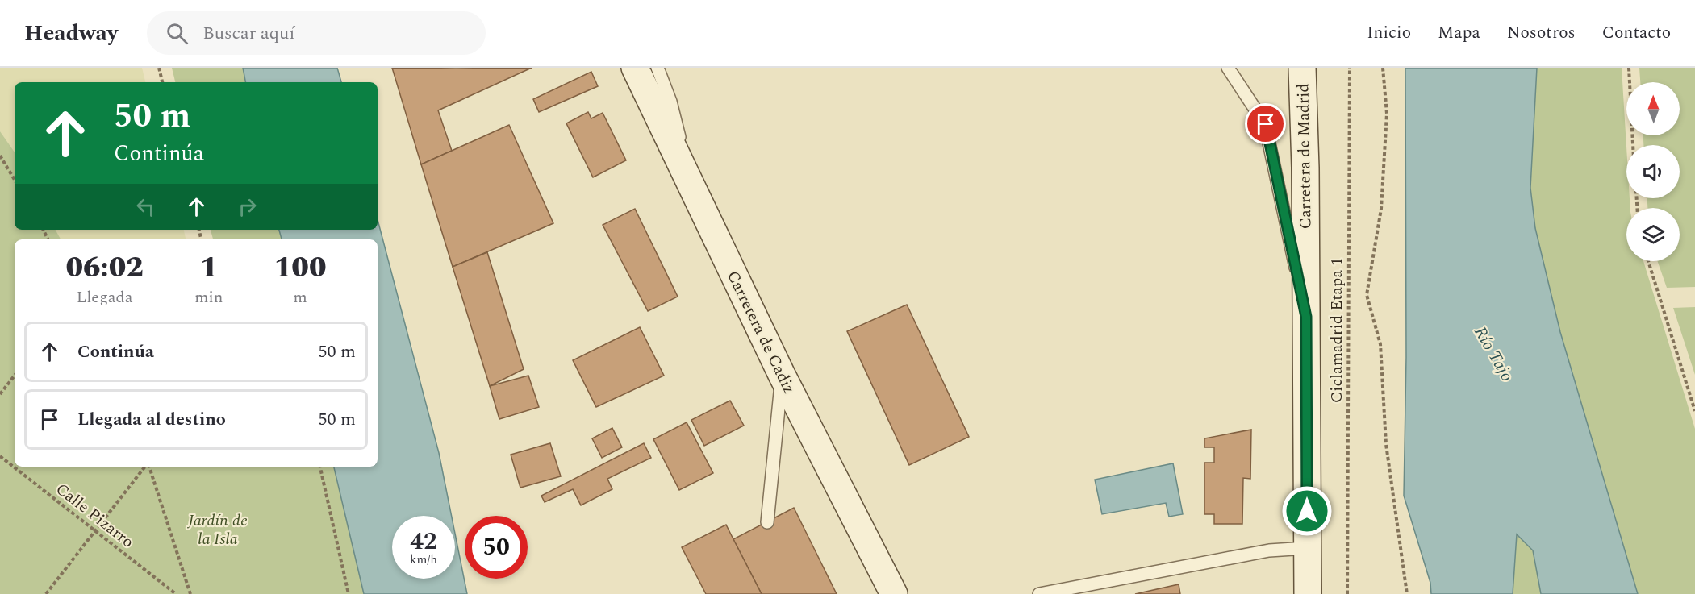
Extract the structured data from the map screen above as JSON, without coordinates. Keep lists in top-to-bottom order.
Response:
{
  "streets": {
    "main road": ["Carretera de Madrid", "Carretera de Cadiz"],
    "path": ["Ciclamadrid Etapa 1", "Calle Pizarro"]
  },
  "water": ["Río Tajo"],
  "parks": ["Jardín de la Isla"],
  "north": "top",
  "page": {
    "header": "Headway",
    "search": "Buscar aquí",
    "nav": [
      "Inicio",
      "Mapa",
      "Nosotros",
      "Contacto"
    ],
    "turn": ["50 m", "Continúa"],
    "eta": [
      "06:02",
      "Llegada",
      "1",
      "min",
      "100",
      "m"
    ],
    "list": [
      {
        "name": "Continúa",
        "value": "50 m"
      },
      {
        "name": "Llegada al destino",
        "value": "50 m"
      }
    ],
    "speed": "42 km/h",
    "limit": "50"
  }
}
